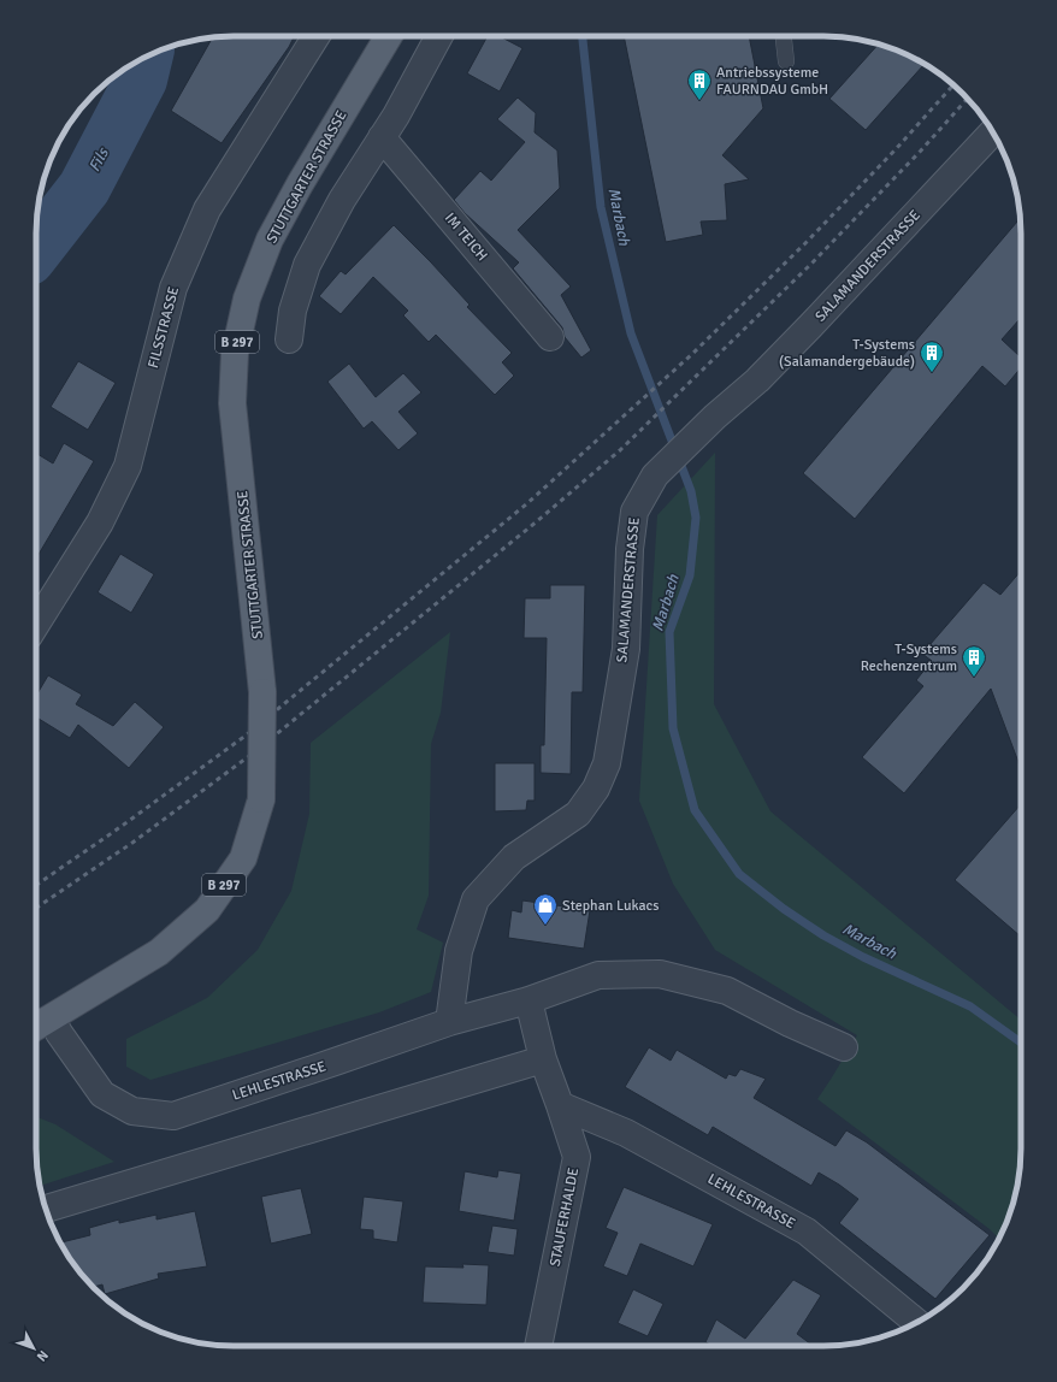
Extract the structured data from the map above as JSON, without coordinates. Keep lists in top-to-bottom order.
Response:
{
  "streets": {
    "main road": ["STUTTGARTER STRASSE", "B 297"],
    "street": [
      "IM TEICH",
      "SALAMANDERSTRASSE",
      "FILSSTRASSE",
      "LEHLESTRASSE",
      "STAUFERHALDE"
    ]
  },
  "crossings": [
    ["STUTTGARTER STRASSE", "LEHLESTRASSE"],
    ["SALAMANDERSTRASSE", "LEHLESTRASSE"],
    ["LEHLESTRASSE", "STAUFERHALDE"]
  ],
  "water": ["Fils", "Marbach"],
  "places": {
    "building": ["Antriebssysteme FAURNDAU GmbH", "T-Systems (Salamandergebäude)", "T-Systems Rechenzentrum"],
    "shop": ["Stephan Lukacs"]
  },
  "north": "bottom right"
}
